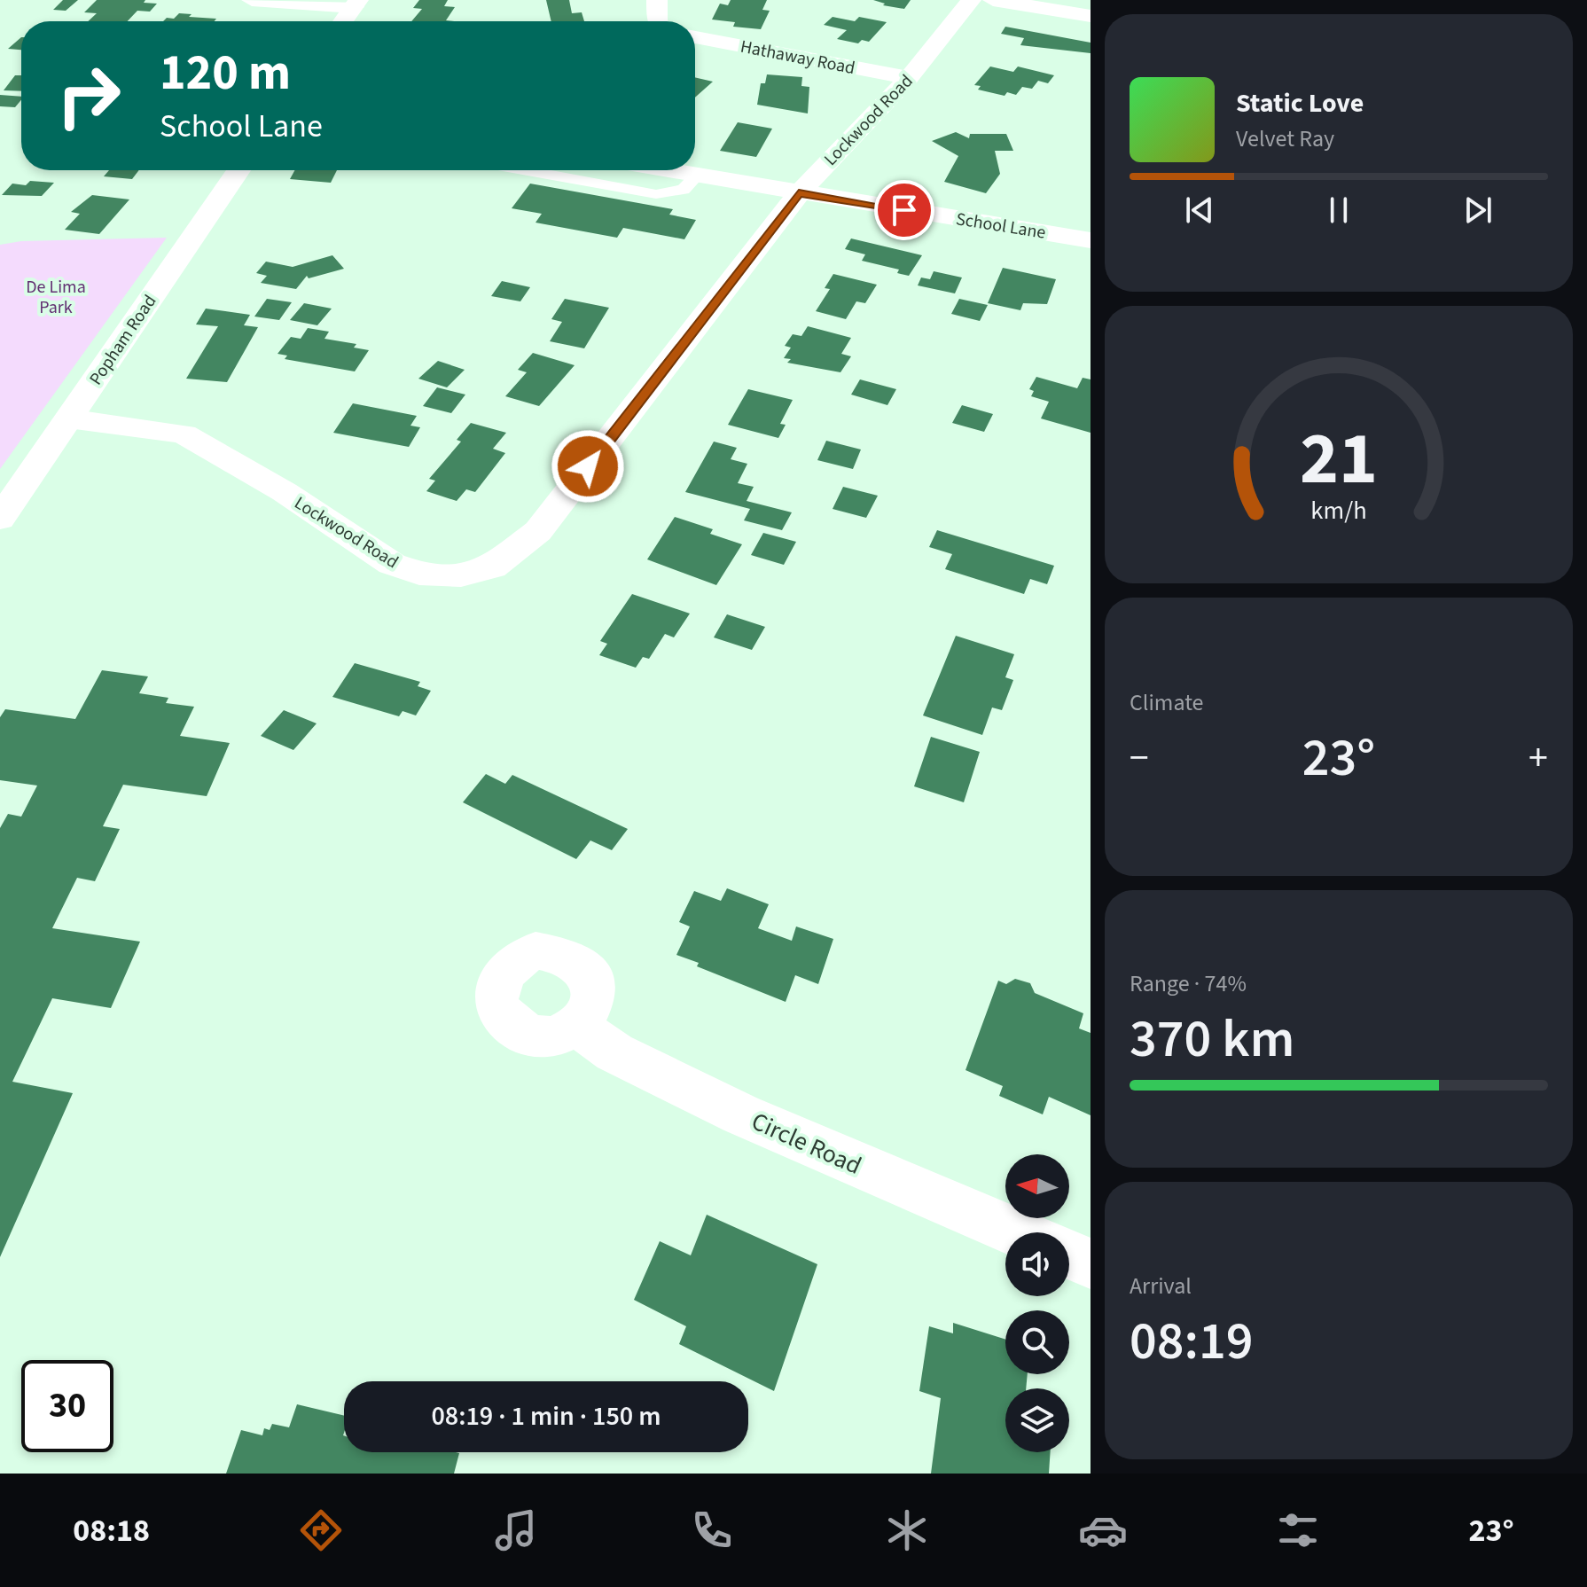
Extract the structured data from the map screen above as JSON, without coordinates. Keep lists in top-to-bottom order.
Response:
{
  "streets": {
    "street": [
      "Hathaway Road",
      "Lockwood Road",
      "School Lane",
      "Popham Road",
      "Circle Road"
    ]
  },
  "crossings": [
    ["Hathaway Road", "Lockwood Road"],
    ["Lockwood Road", "School Lane"],
    ["Lockwood Road", "Popham Road"]
  ],
  "parks": ["De Lima Park"],
  "north": "left",
  "page": {
    "turn": ["120 m", "School Lane"],
    "song": ["Static Love", "Velvet Ray"],
    "tile": [
      "Climate",
      ["Range · 74%", "370 km"],
      ["Arrival", "08:19"]
    ],
    "heat": ["−", "23°", "+"],
    "limit": "30",
    "trip": "08:19 · 1 min · 150 m",
    "tabs": ["08:18", "23°"],
    "gauge": ["21", "km/h"]
  }
}
